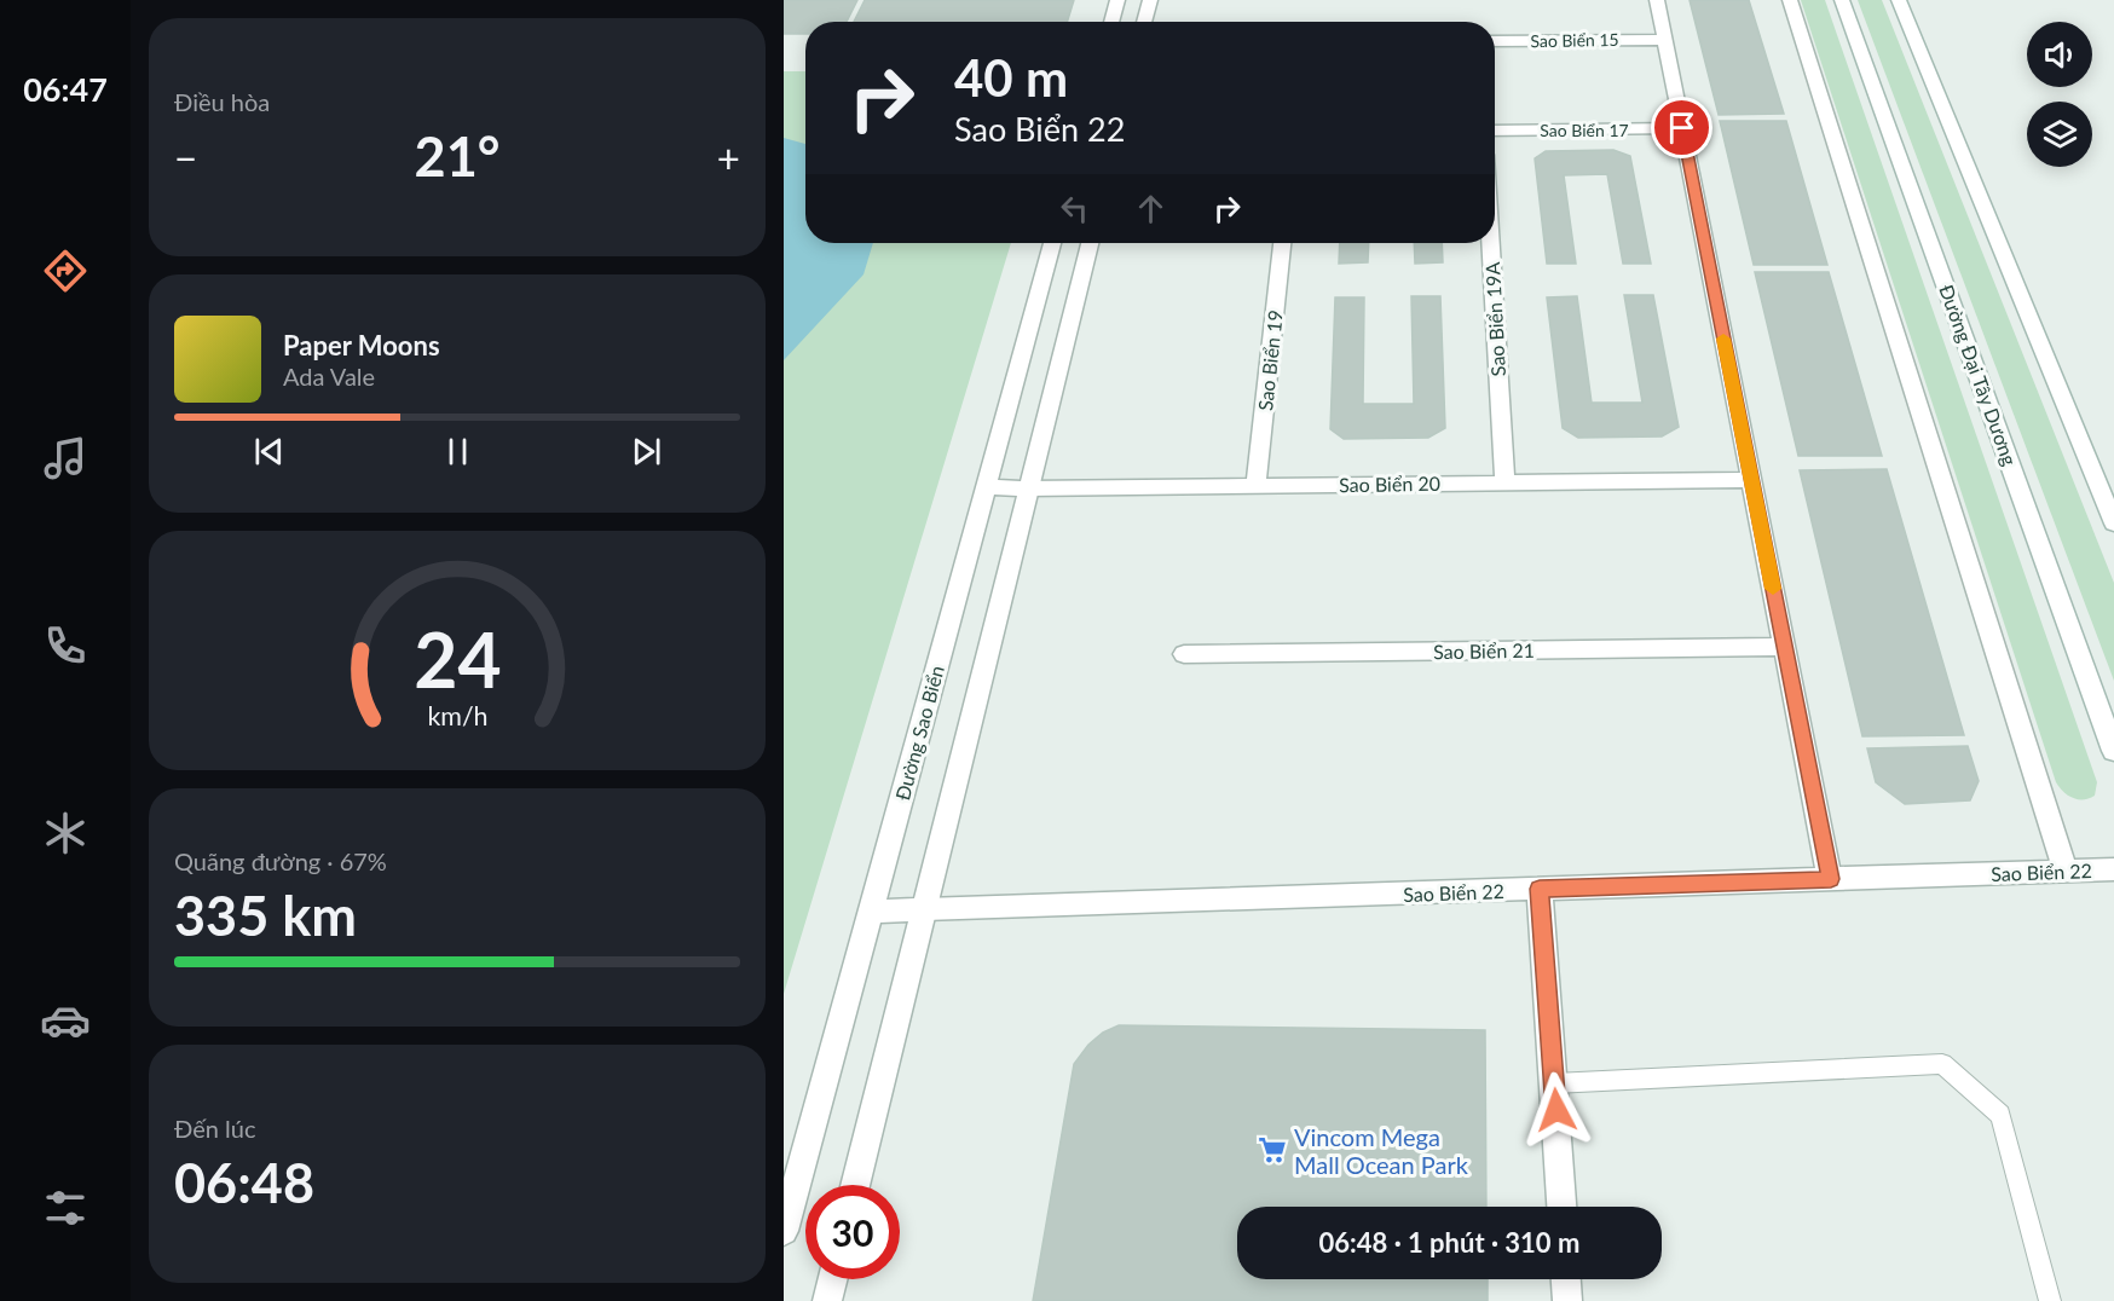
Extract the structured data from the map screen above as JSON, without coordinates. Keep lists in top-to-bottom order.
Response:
{
  "streets": {
    "street": [
      "Sao Biển 15",
      "Sao Biển 17",
      "Sao Biển 19A",
      "Sao Biển 19",
      "Đường Đại Tây Dương",
      "Sao Biển 20",
      "Sao Biển 21",
      "Đường Sao Biển",
      "Sao Biển 22"
    ]
  },
  "crossings": [
    ["Sao Biển 19A", "Sao Biển 20"],
    ["Sao Biển 19", "Sao Biển 20"],
    ["Sao Biển 20", "Đường Sao Biển"],
    ["Đường Sao Biển", "Sao Biển 22"]
  ],
  "places": {
    "supermarket": ["Vincom Mega Mall Ocean Park"]
  },
  "page": {
    "tabs": "06:47",
    "tile": [
      "Điều hòa",
      ["Quãng đường · 67%", "335 km"],
      ["Đến lúc", "06:48"]
    ],
    "turn": ["40 m", "Sao Biển 22"],
    "heat": ["−", "21°", "+"],
    "song": ["Paper Moons", "Ada Vale"],
    "limit": "30",
    "trip": "06:48 · 1 phút · 310 m",
    "gauge": ["24", "km/h"]
  }
}
